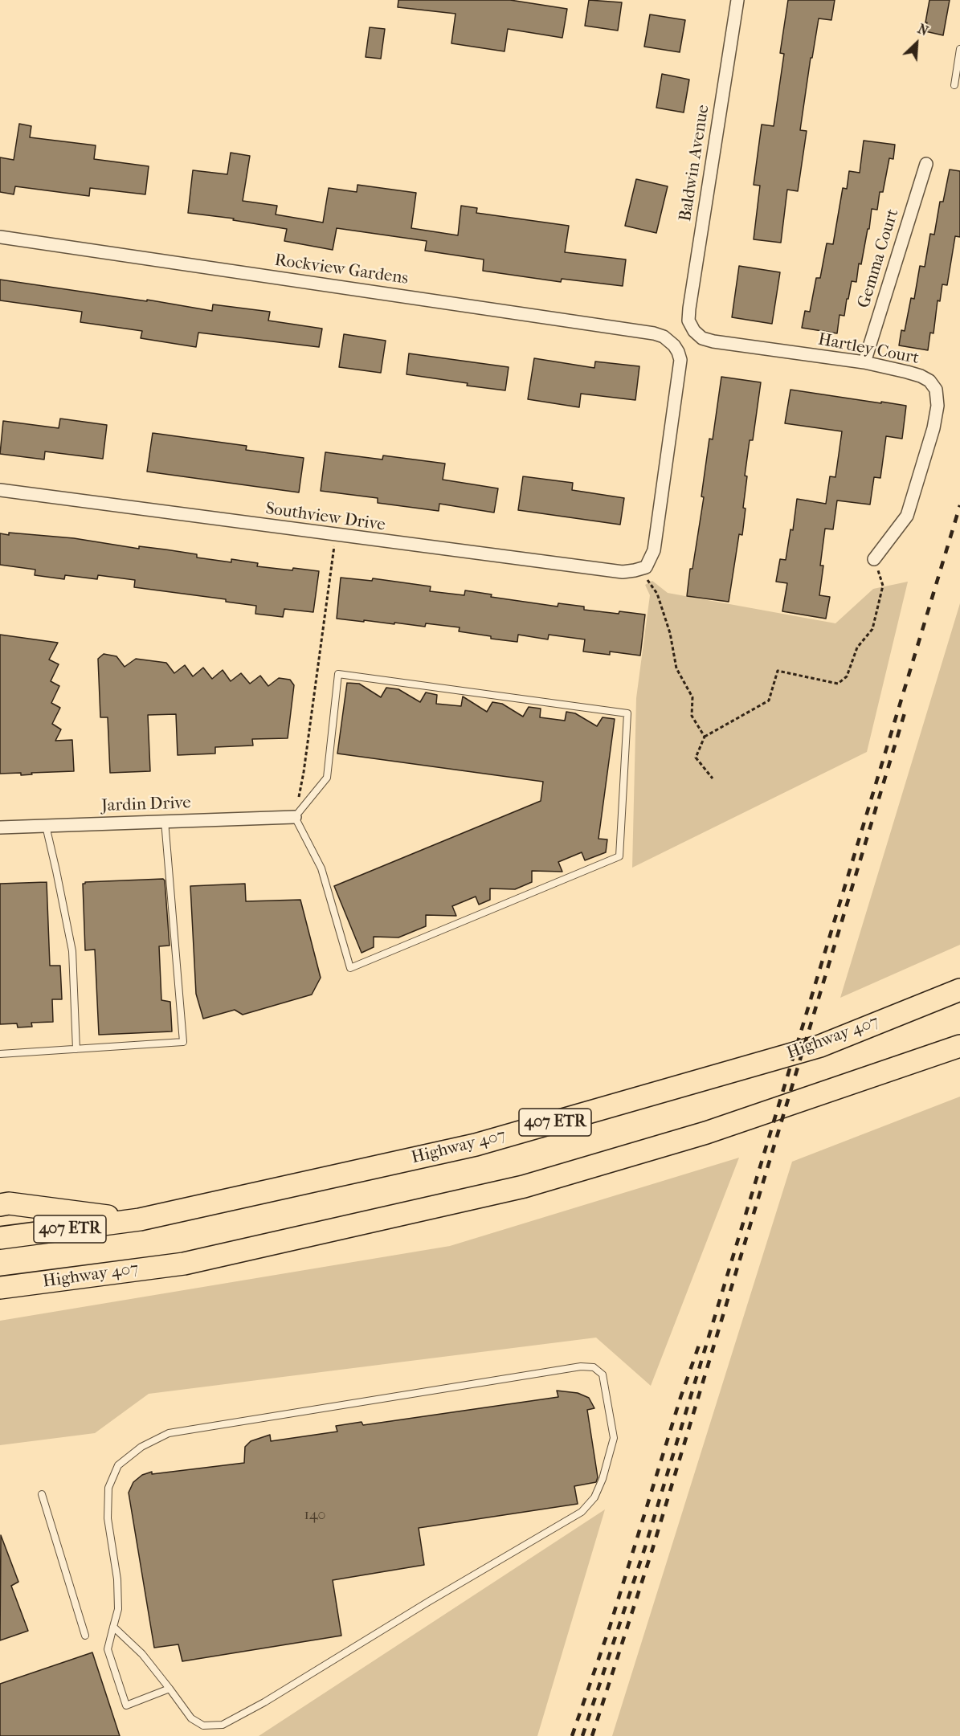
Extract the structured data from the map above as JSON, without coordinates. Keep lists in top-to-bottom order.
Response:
{
  "streets": {
    "highway": ["Highway 407", "407 ETR"],
    "street": [
      "Baldwin Avenue",
      "Gemma Court",
      "Rockview Gardens",
      "Hartley Court",
      "Southview Drive",
      "Jardin Drive"
    ]
  },
  "crossings": [
    ["Baldwin Avenue", "Hartley Court"],
    ["Gemma Court", "Hartley Court"],
    ["Rockview Gardens", "Southview Drive"]
  ],
  "house_numbers": ["140"],
  "north": "top right"
}
